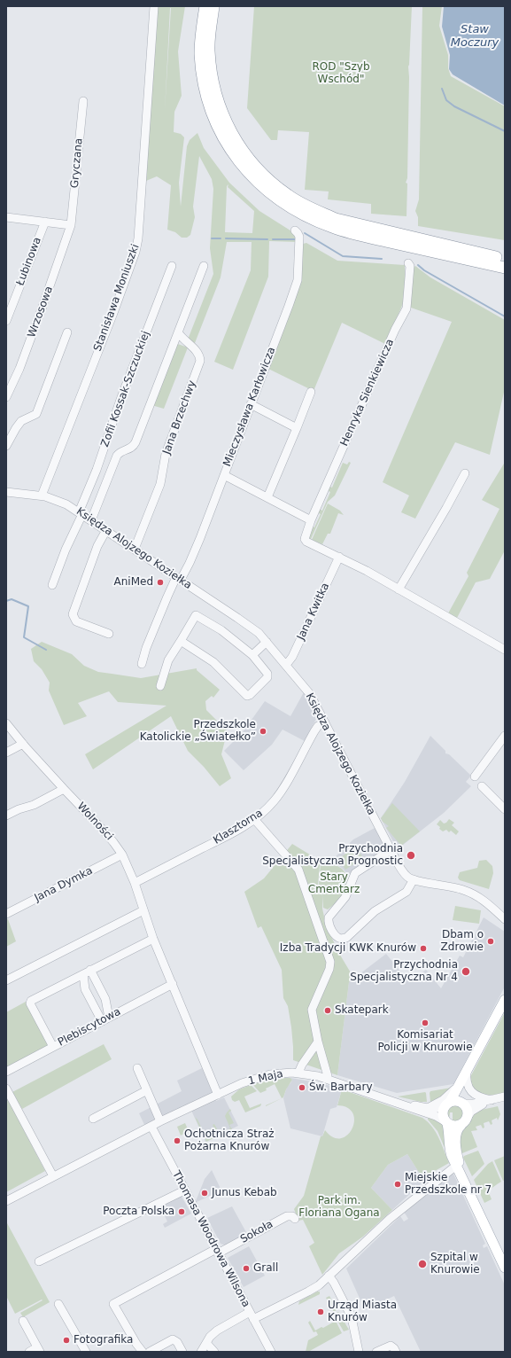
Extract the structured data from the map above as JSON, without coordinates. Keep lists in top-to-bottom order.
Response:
{
  "streets": {
    "street": [
      "Gryczana",
      "Łubinowa",
      "Stanisława Moniuszki",
      "Wrzosowa",
      "Zofii Kossak-Szczuckiej",
      "Henryka Sienkiewicza",
      "Mieczysława Karłowicza",
      "Jana Brzechwy",
      "Księdza Alojzego Koziełka",
      "Jana Kwitka",
      "Wolności",
      "Klasztorna",
      "Jana Dymka",
      "Plebiscytowa",
      "1 Maja",
      "Sokoła",
      "Thomasa Woodrowa Wilsona"
    ]
  },
  "crossings": [
    ["Gryczana", "Wrzosowa"],
    ["Stanisława Moniuszki", "Księdza Alojzego Koziełka"],
    ["Zofii Kossak-Szczuckiej", "Księdza Alojzego Koziełka"],
    ["Henryka Sienkiewicza", "Jana Kwitka"],
    ["Mieczysława Karłowicza", "Księdza Alojzego Koziełka"],
    ["Jana Brzechwy", "Księdza Alojzego Koziełka"],
    ["Księdza Alojzego Koziełka", "Jana Kwitka"],
    ["Księdza Alojzego Koziełka", "Klasztorna"],
    ["Wolności", "Klasztorna"],
    ["Wolności", "Jana Dymka"],
    ["Wolności", "Plebiscytowa"],
    ["Wolności", "1 Maja"],
    ["1 Maja", "Thomasa Woodrowa Wilsona"],
    ["Sokoła", "Thomasa Woodrowa Wilsona"]
  ],
  "water": ["Staw Moczury"],
  "parks": ["ROD \"Szyb Wschód\"", "Stary Cmentarz", "Park im. Floriana Ogana"],
  "places": [
    "AniMed",
    "Przedszkole Katolickie „Światełko”",
    "Przychodnia Specjalistyczna Prognostic",
    "Dbam o Zdrowie",
    "Izba Tradycji KWK Knurów",
    "Przychodnia Specjalistyczna Nr 4",
    "Skatepark",
    "Komisariat Policji w Knurowie",
    "Św. Barbary",
    "Ochotnicza Straż Pożarna Knurów",
    "Miejskie Przedszkole nr 7",
    "Junus Kebab",
    "Poczta Polska",
    "Szpital w Knurowie",
    "Grall",
    "Urząd Miasta Knurów",
    "Fotografika"
  ]
}
